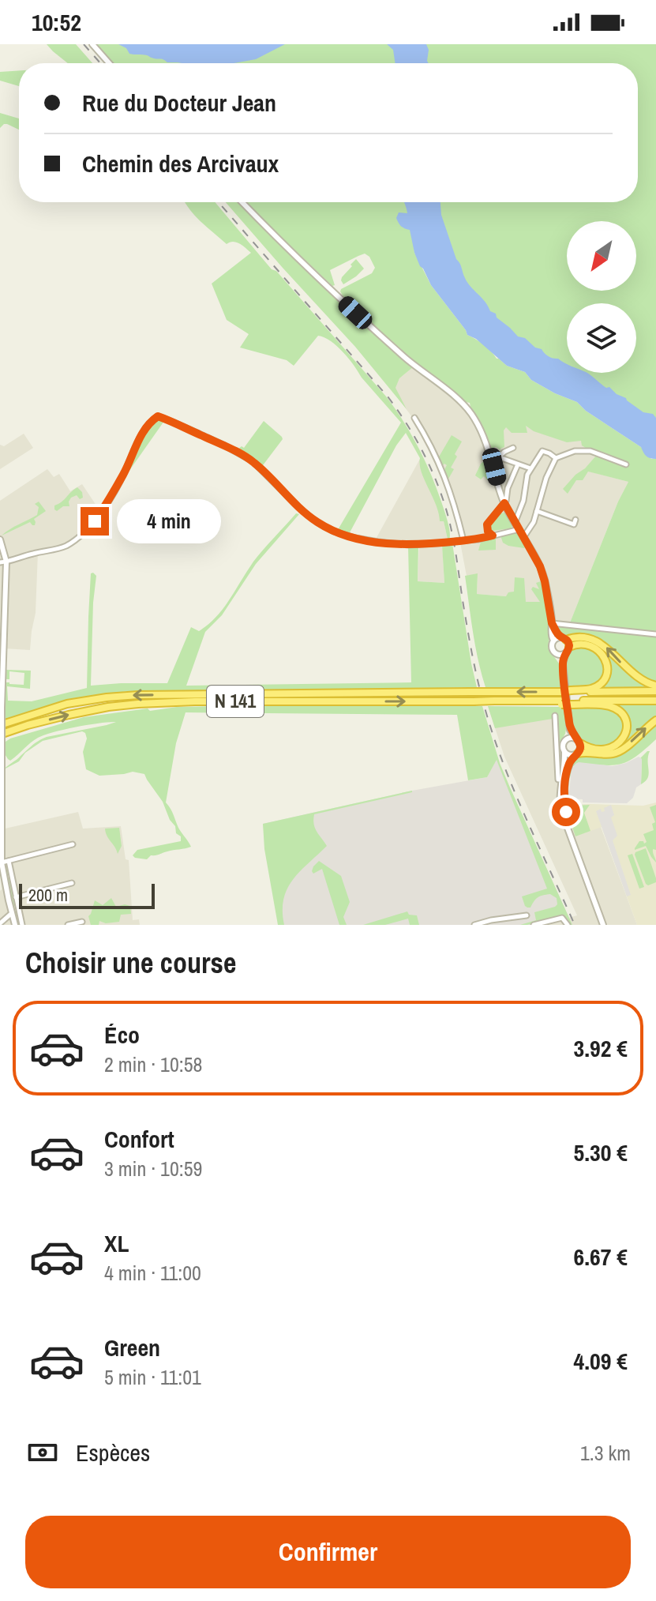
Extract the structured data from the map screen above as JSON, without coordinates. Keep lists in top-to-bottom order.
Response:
{
  "streets": {
    "highway": ["N 141"]
  },
  "scale_bar": "200 m",
  "north": "bottom left",
  "page": {
    "status": "10:52",
    "banner": ["Rue du Docteur Jean", "Chemin des Arcivaux"],
    "bubble": "4 min",
    "scale": "200 m",
    "heading": "Choisir une course",
    "list": [
      {
        "name": "Éco",
        "note": "2 min · 10:58",
        "value": "3.92 €"
      },
      {
        "name": "Confort",
        "note": "3 min · 10:59",
        "value": "5.30 €"
      },
      {
        "name": "XL",
        "note": "4 min · 11:00",
        "value": "6.67 €"
      },
      {
        "name": "Green",
        "note": "5 min · 11:01",
        "value": "4.09 €"
      }
    ],
    "pay": ["Espèces", "1.3 km"],
    "buttons": "Confirmer"
  }
}
